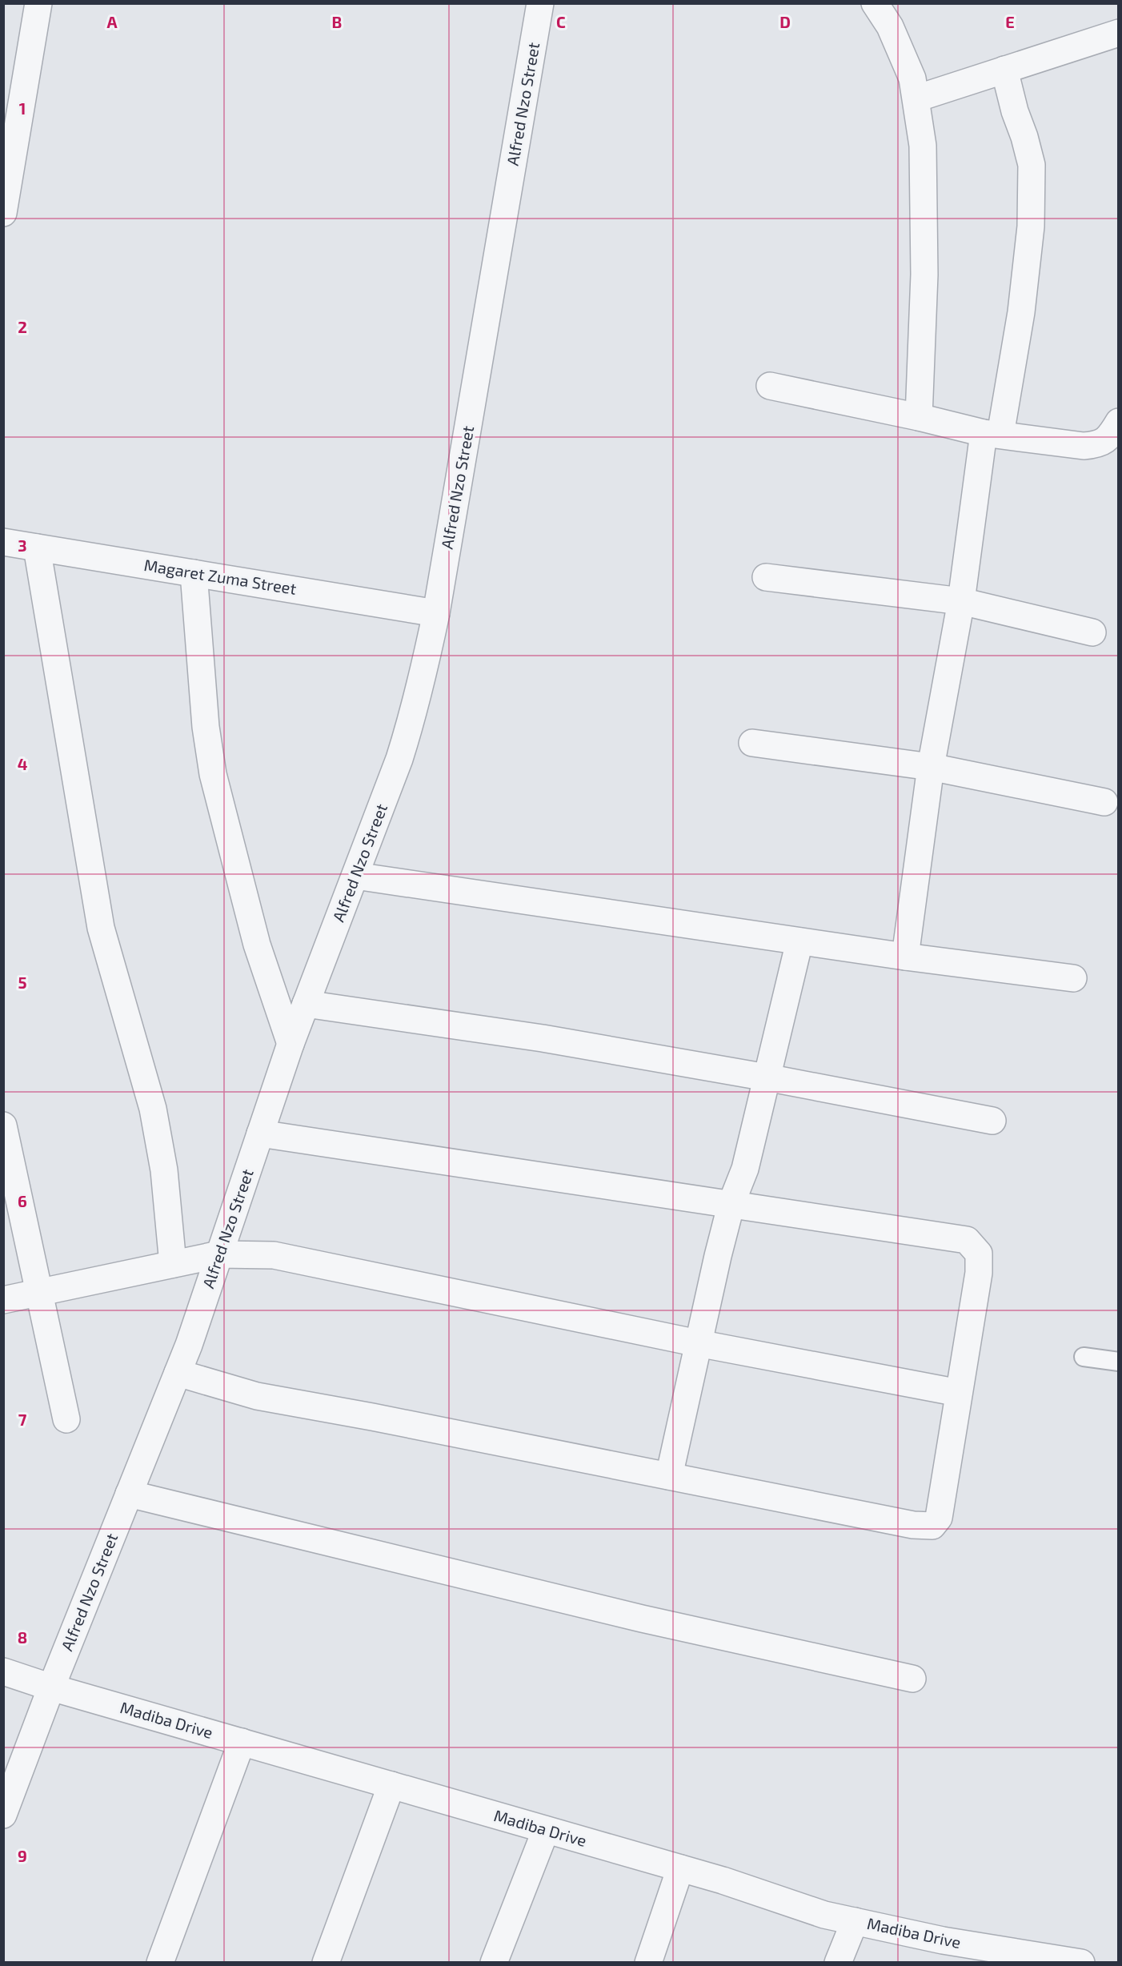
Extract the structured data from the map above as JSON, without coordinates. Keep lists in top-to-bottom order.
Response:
{
  "streets": {
    "street": ["Alfred Nzo Street", "Magaret Zuma Street", "Madiba Drive"]
  },
  "crossings": [
    ["Alfred Nzo Street", "Magaret Zuma Street"],
    ["Alfred Nzo Street", "Madiba Drive"]
  ],
  "grid": {
    "columns": [
      "A",
      "B",
      "C",
      "D",
      "E"
    ],
    "rows": [
      "1",
      "2",
      "3",
      "4",
      "5",
      "6",
      "7",
      "8",
      "9"
    ]
  }
}
